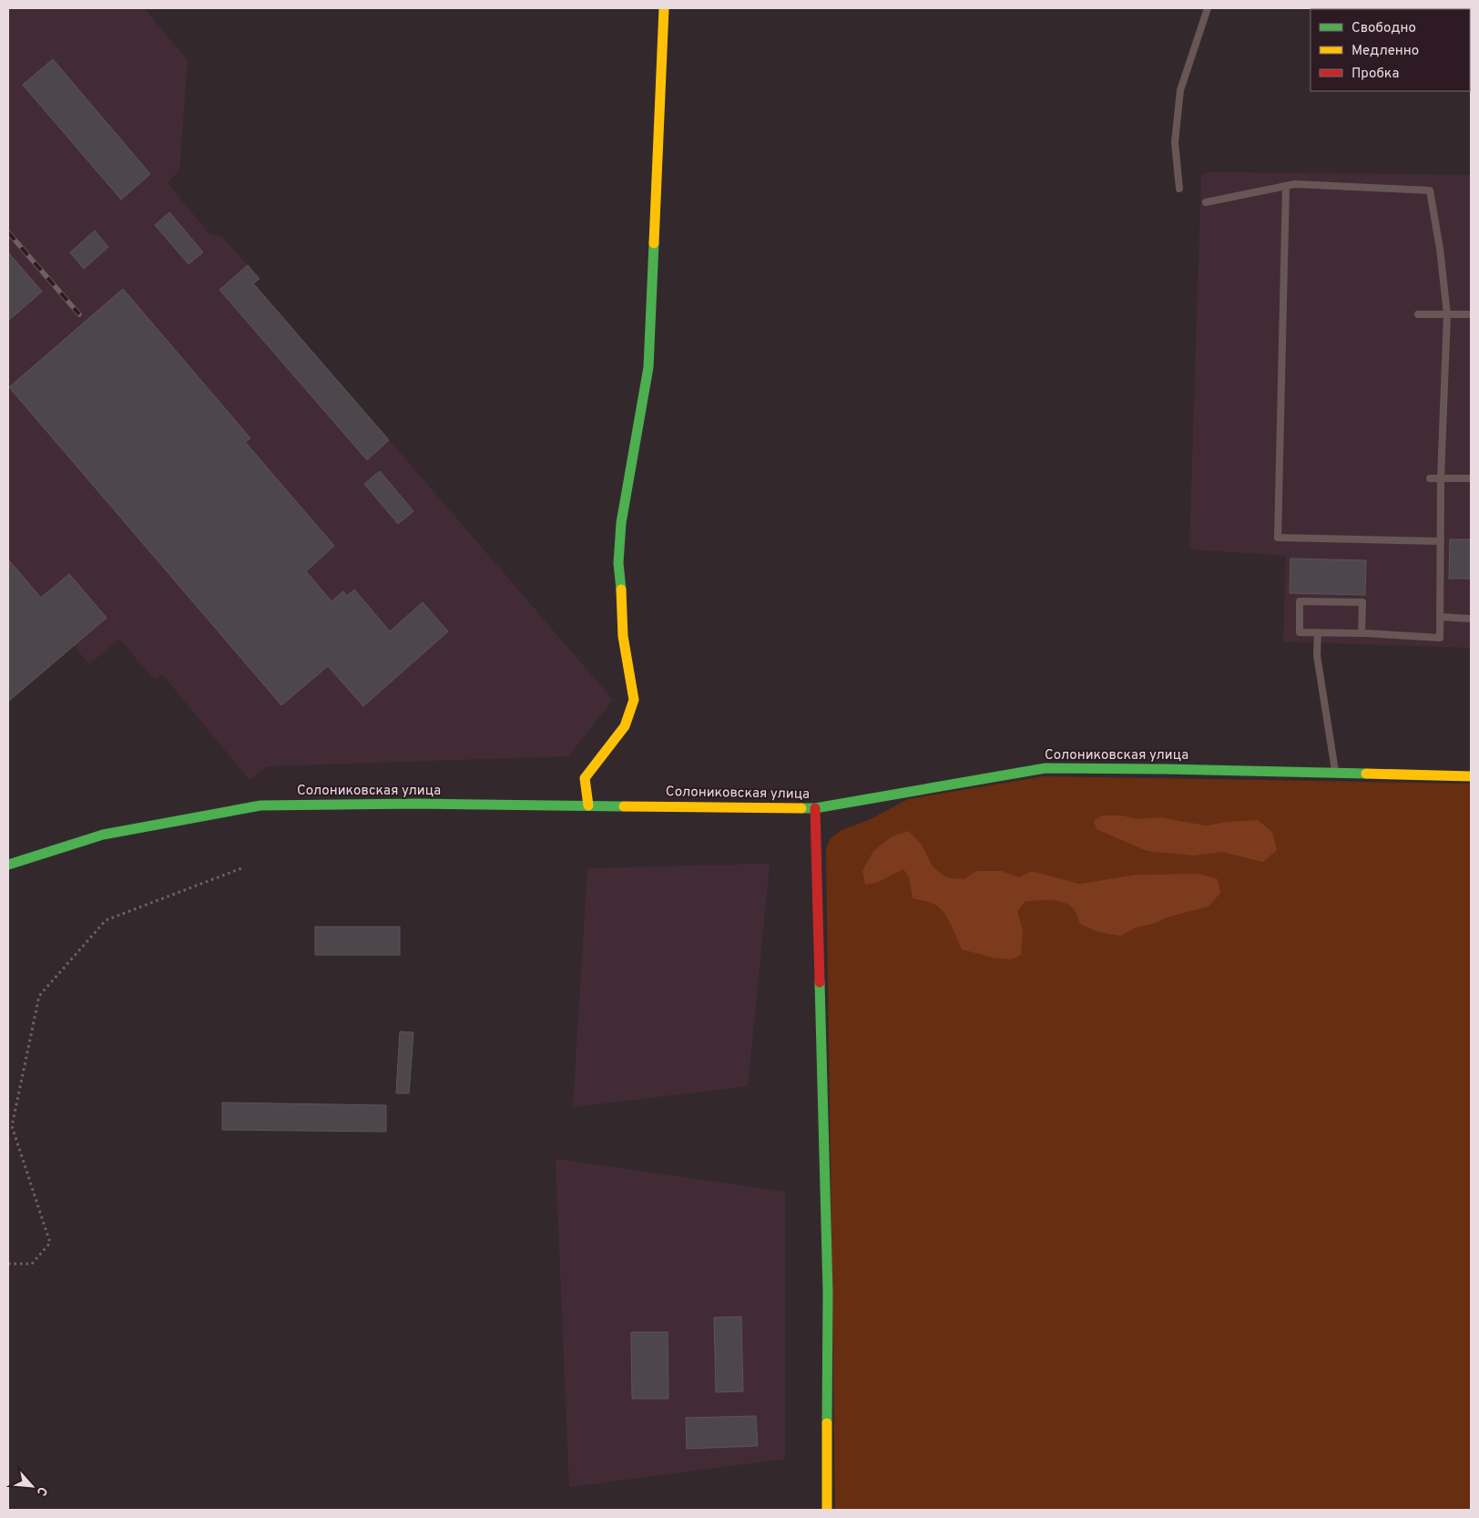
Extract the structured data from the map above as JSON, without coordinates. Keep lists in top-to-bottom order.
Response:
{
  "streets": {
    "street": ["Солониковская улица"]
  },
  "legend": ["Свободно", "Медленно", "Пробка"],
  "north": "bottom right"
}
